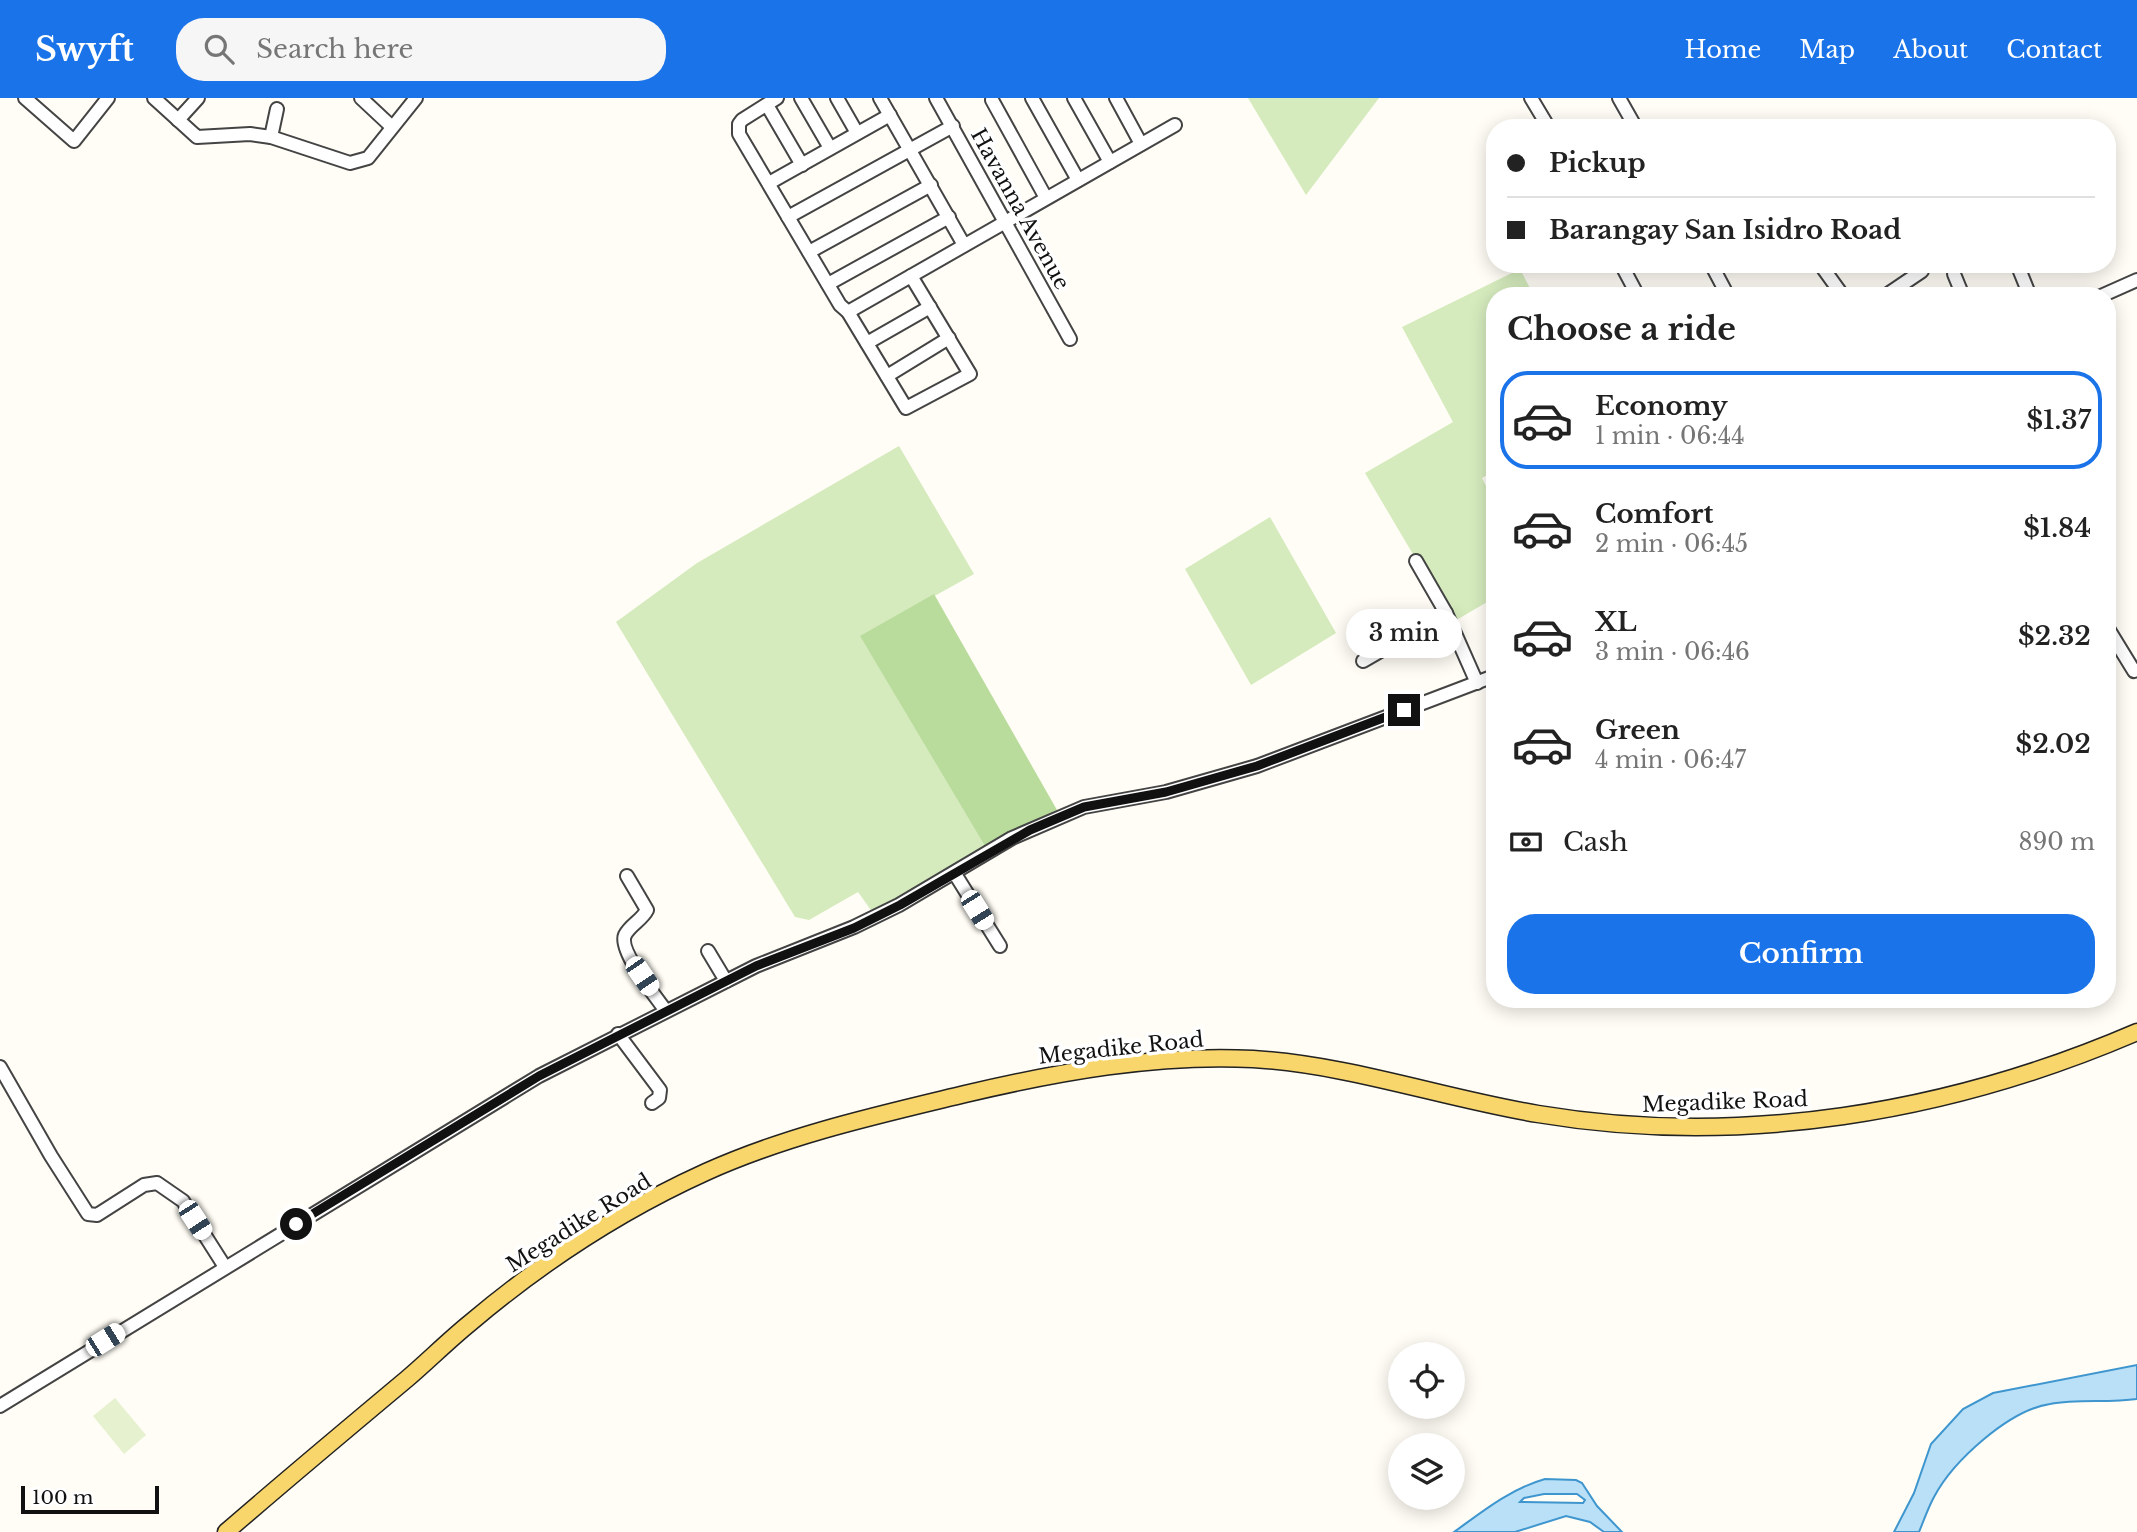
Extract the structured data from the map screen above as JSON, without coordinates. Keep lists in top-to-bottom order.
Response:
{
  "streets": {
    "main road": ["Megadike Road"],
    "street": ["Havanna Avenue"]
  },
  "scale_bar": "100 m",
  "page": {
    "header": "Swyft",
    "search": "Search here",
    "nav": [
      "Home",
      "Map",
      "About",
      "Contact"
    ],
    "banner": ["Pickup", "Barangay San Isidro Road"],
    "heading": "Choose a ride",
    "list": [
      {
        "name": "Economy",
        "note": "1 min · 06:44",
        "value": "$1.37"
      },
      {
        "name": "Comfort",
        "note": "2 min · 06:45",
        "value": "$1.84"
      },
      {
        "name": "XL",
        "note": "3 min · 06:46",
        "value": "$2.32"
      },
      {
        "name": "Green",
        "note": "4 min · 06:47",
        "value": "$2.02"
      }
    ],
    "bubble": "3 min",
    "pay": ["Cash", "890 m"],
    "buttons": "Confirm",
    "scale": "100 m"
  }
}
